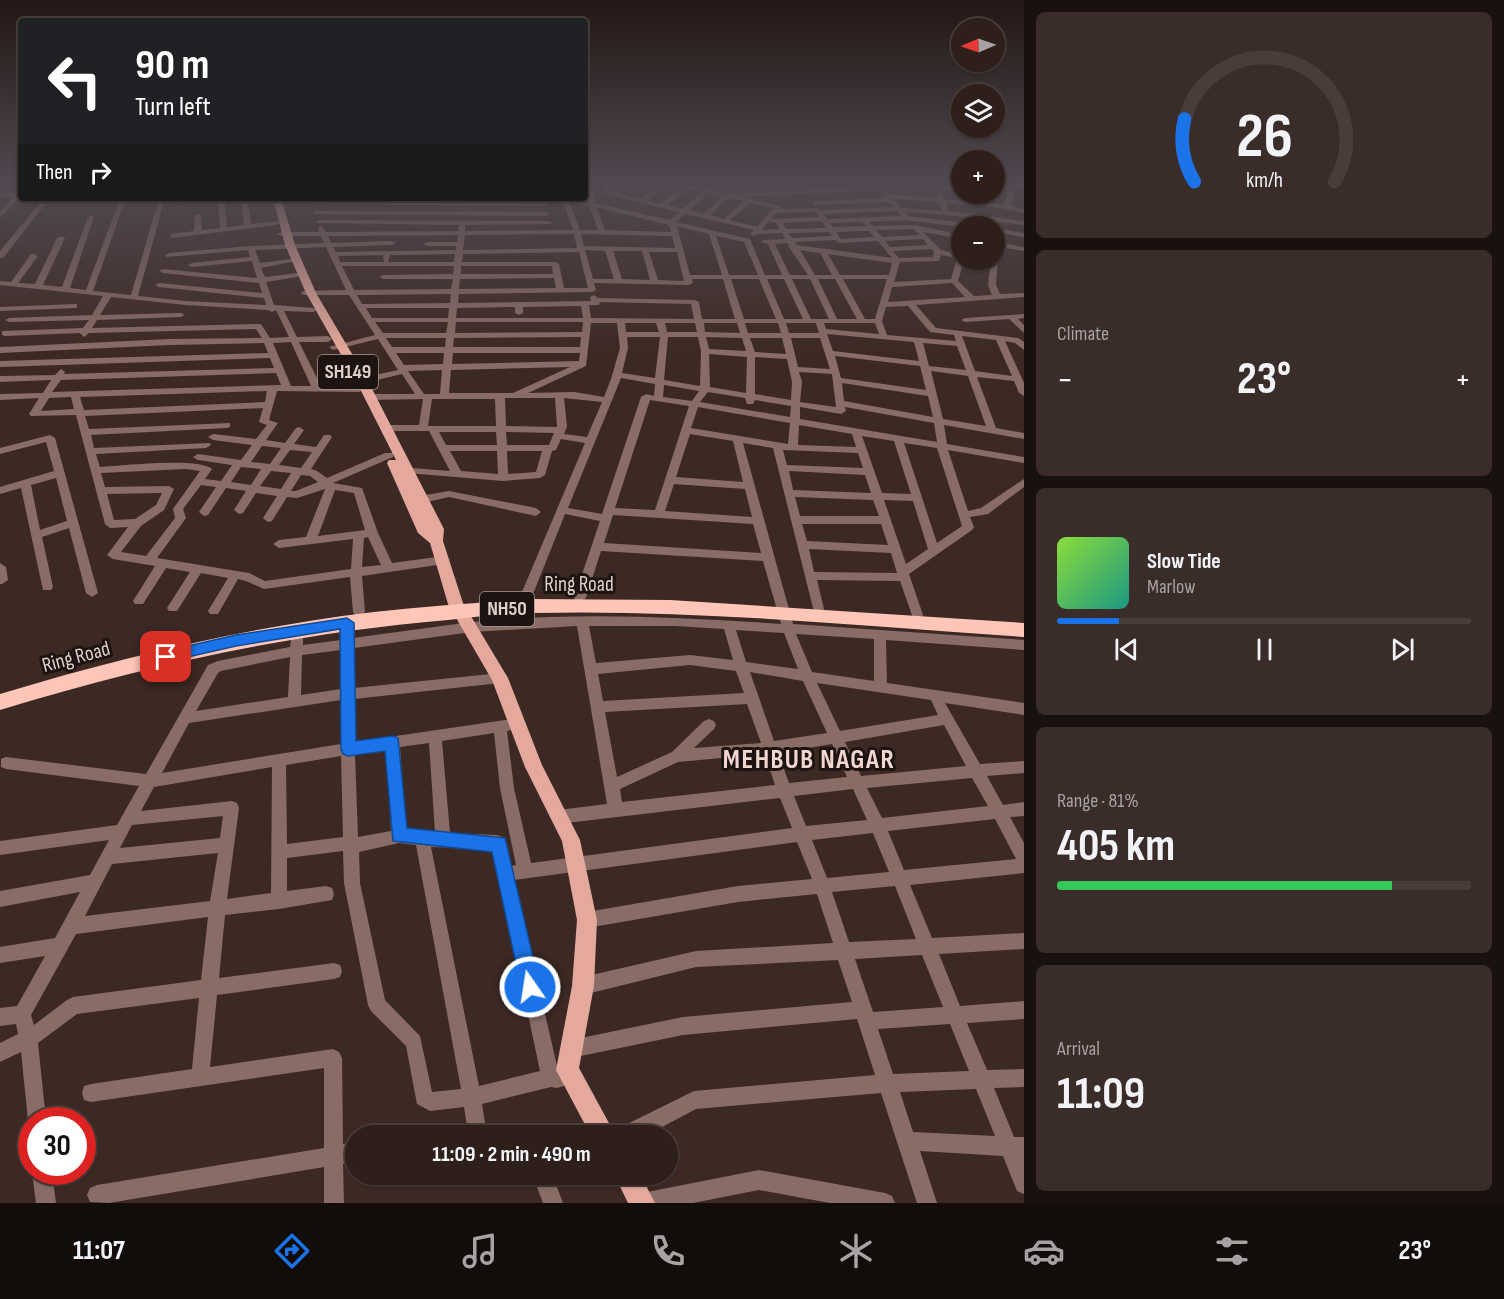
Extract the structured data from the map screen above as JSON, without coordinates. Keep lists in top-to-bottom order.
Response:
{
  "streets": {
    "highway": ["Ring Road", "NH50"],
    "main road": ["SH149"]
  },
  "crossings": [
    ["SH149", "Ring Road"]
  ],
  "districts": ["MEHBUB NAGAR"],
  "north": "left",
  "page": {
    "map_buttons": ["+", "−"],
    "turn": ["90 m", "Turn left"],
    "then": "Then",
    "tile": [
      "Climate",
      ["Range · 81%", "405 km"],
      ["Arrival", "11:09"]
    ],
    "heat": ["−", "23°", "+"],
    "song": ["Slow Tide", "Marlow"],
    "limit": "30",
    "trip": "11:09 · 2 min · 490 m",
    "tabs": ["11:07", "23°"],
    "gauge": ["26", "km/h"]
  }
}
